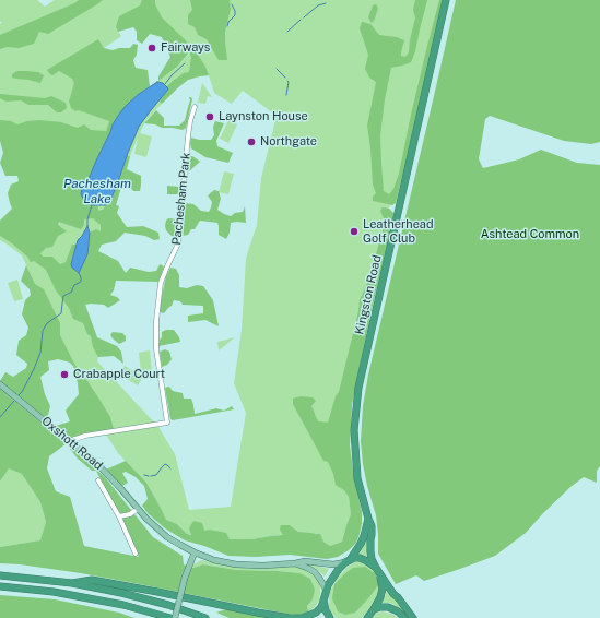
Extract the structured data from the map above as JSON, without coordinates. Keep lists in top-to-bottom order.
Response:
{
  "streets": {
    "highway": ["Kingston Road"],
    "main road": ["Oxshott Road"],
    "street": ["Pachesham Park"]
  },
  "crossings": [
    ["Pachesham Park", "Oxshott Road"]
  ],
  "water": ["Pachesham Lake"],
  "parks": ["Ashtead Common"],
  "places": [
    "Fairways",
    "Laynston House",
    "Northgate",
    "Leatherhead Golf Club",
    "Crabapple Court"
  ]
}
